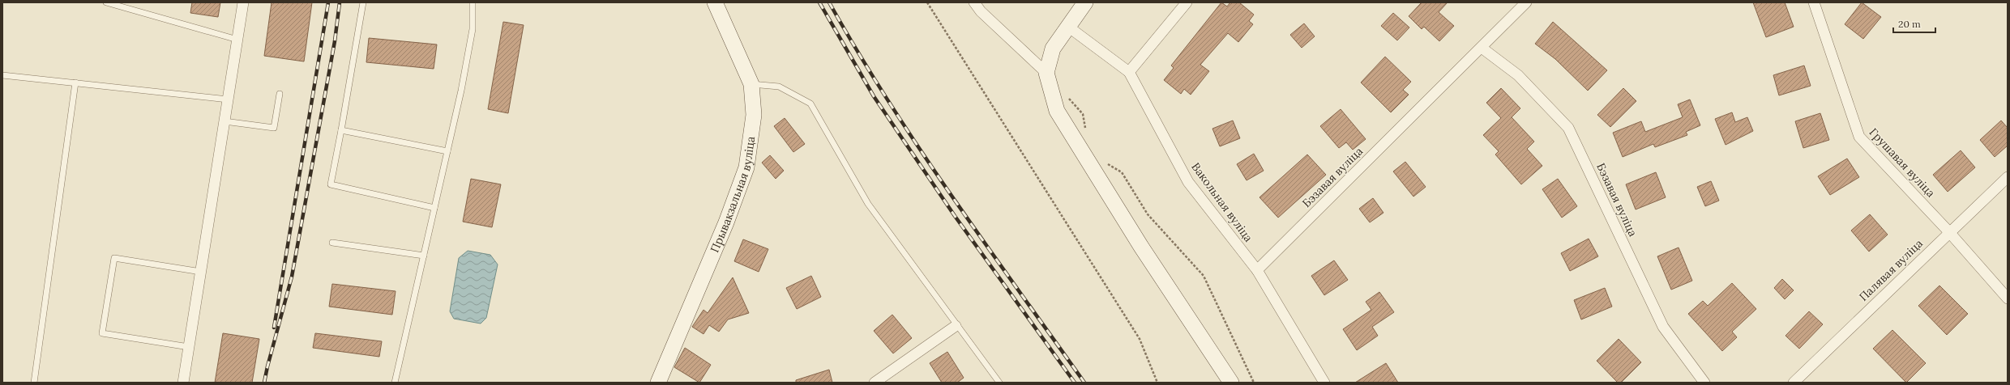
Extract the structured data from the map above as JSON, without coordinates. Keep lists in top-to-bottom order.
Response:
{
  "streets": {
    "main road": ["Прывакзальная вуліца"],
    "street": [
      "Грушавая вуліца",
      "Бэзавая вуліца",
      "Вакольная вуліца",
      "Палявая вуліца"
    ]
  },
  "crossings": [
    ["Грушавая вуліца", "Палявая вуліца"],
    ["Бэзавая вуліца", "Вакольная вуліца"]
  ],
  "scale_bar": "20 m"
}
